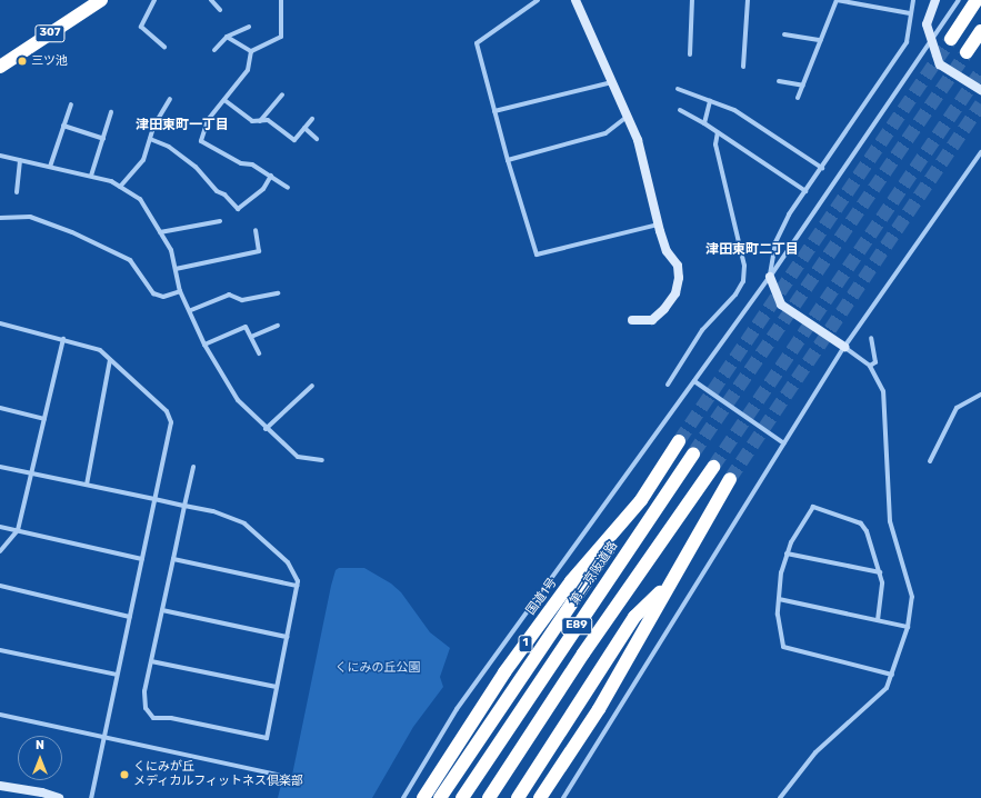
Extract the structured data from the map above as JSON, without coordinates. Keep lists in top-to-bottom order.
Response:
{
  "streets": {
    "highway": [
      "307",
      "第二京阪道路",
      "国道1号",
      "E89",
      "1"
    ]
  },
  "districts": ["津田東町一丁目", "津田東町二丁目"],
  "parks": ["くにみの丘公園"],
  "places": ["三ツ池", "くにみが丘 メディカルフィットネス倶楽部"],
  "north": "top"
}
